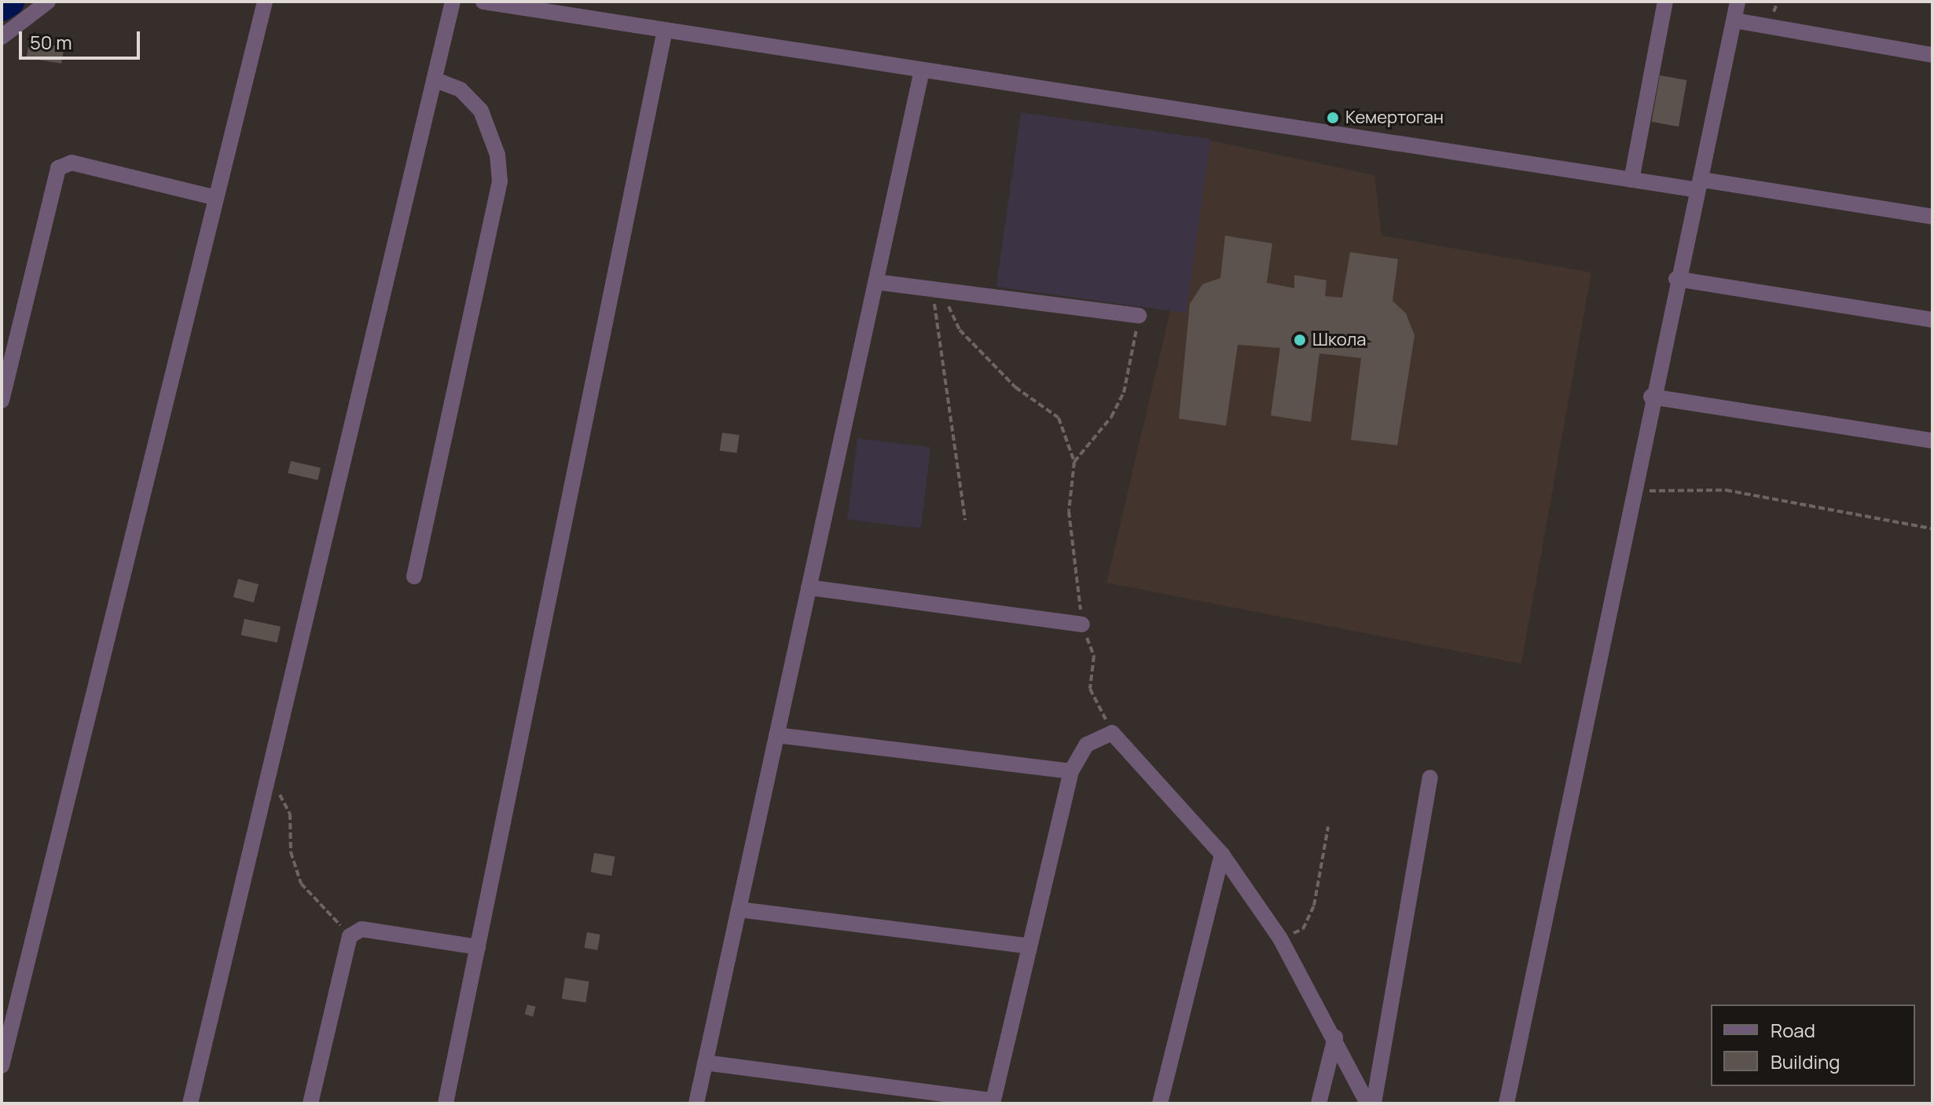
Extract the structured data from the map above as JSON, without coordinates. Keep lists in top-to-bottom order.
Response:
{
  "places": ["Кемертоган", "Школа"],
  "legend": ["Road", "Building"],
  "scale_bar": "50 m"
}
